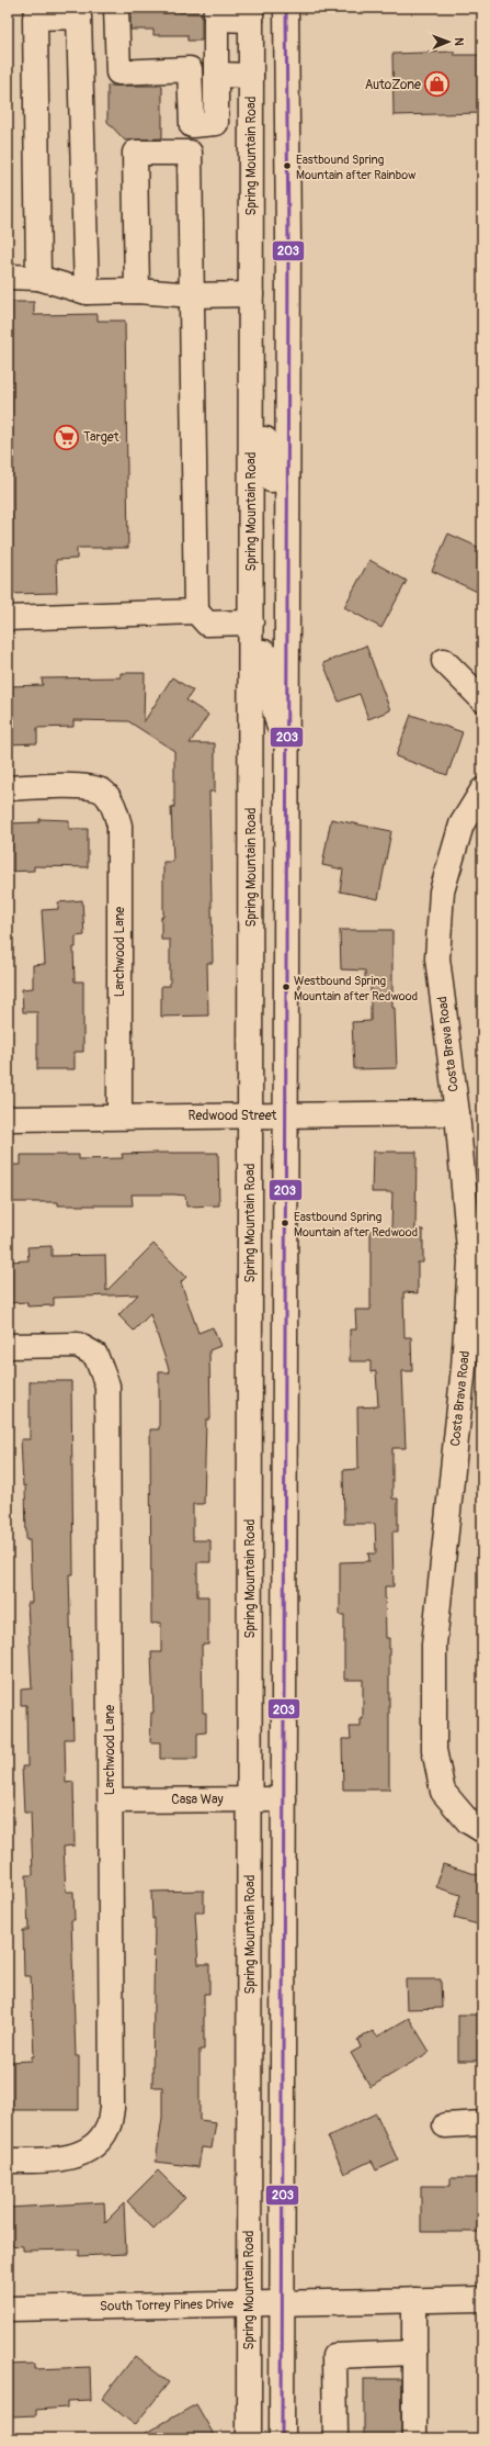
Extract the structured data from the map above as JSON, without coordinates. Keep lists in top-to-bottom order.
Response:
{
  "streets": {
    "main road": [
      "Spring Mountain Road",
      "Larchwood Lane",
      "Costa Brava Road",
      "Redwood Street",
      "Casa Way",
      "South Torrey Pines Drive"
    ]
  },
  "crossings": [
    ["Spring Mountain Road", "Redwood Street"],
    ["Spring Mountain Road", "Casa Way"],
    ["Spring Mountain Road", "South Torrey Pines Drive"],
    ["Larchwood Lane", "Redwood Street"],
    ["Larchwood Lane", "Casa Way"],
    ["Costa Brava Road", "Redwood Street"]
  ],
  "places": {
    "shop": ["AutoZone"],
    "other": ["Eastbound Spring Mountain after Rainbow", "Westbound Spring Mountain after Redwood", "Eastbound Spring Mountain after Redwood"],
    "supermarket": ["Target"]
  },
  "lines": ["transit line 203"],
  "north": "right"
}
